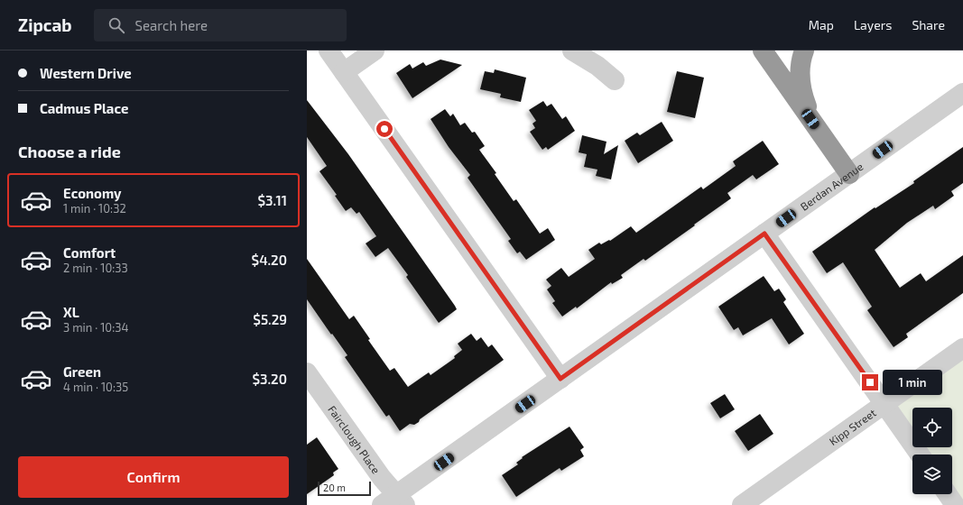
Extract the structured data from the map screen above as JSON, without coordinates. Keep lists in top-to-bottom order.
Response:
{
  "streets": {
    "street": ["Berdan Avenue", "Kipp Street", "Fairclough Place"]
  },
  "crossings": [
    ["Berdan Avenue", "Fairclough Place"]
  ],
  "scale_bar": "20 m",
  "page": {
    "header": "Zipcab",
    "search": "Search here",
    "nav": ["Map", "Layers", "Share"],
    "banner": ["Western Drive", "Cadmus Place"],
    "heading": "Choose a ride",
    "list": [
      {
        "name": "Economy",
        "note": "1 min · 10:32",
        "value": "$3.11"
      },
      {
        "name": "Comfort",
        "note": "2 min · 10:33",
        "value": "$4.20"
      },
      {
        "name": "XL",
        "note": "3 min · 10:34",
        "value": "$5.29"
      },
      {
        "name": "Green",
        "note": "4 min · 10:35",
        "value": "$3.20"
      }
    ],
    "bubble": "1 min",
    "buttons": "Confirm",
    "scale": "20 m"
  }
}
